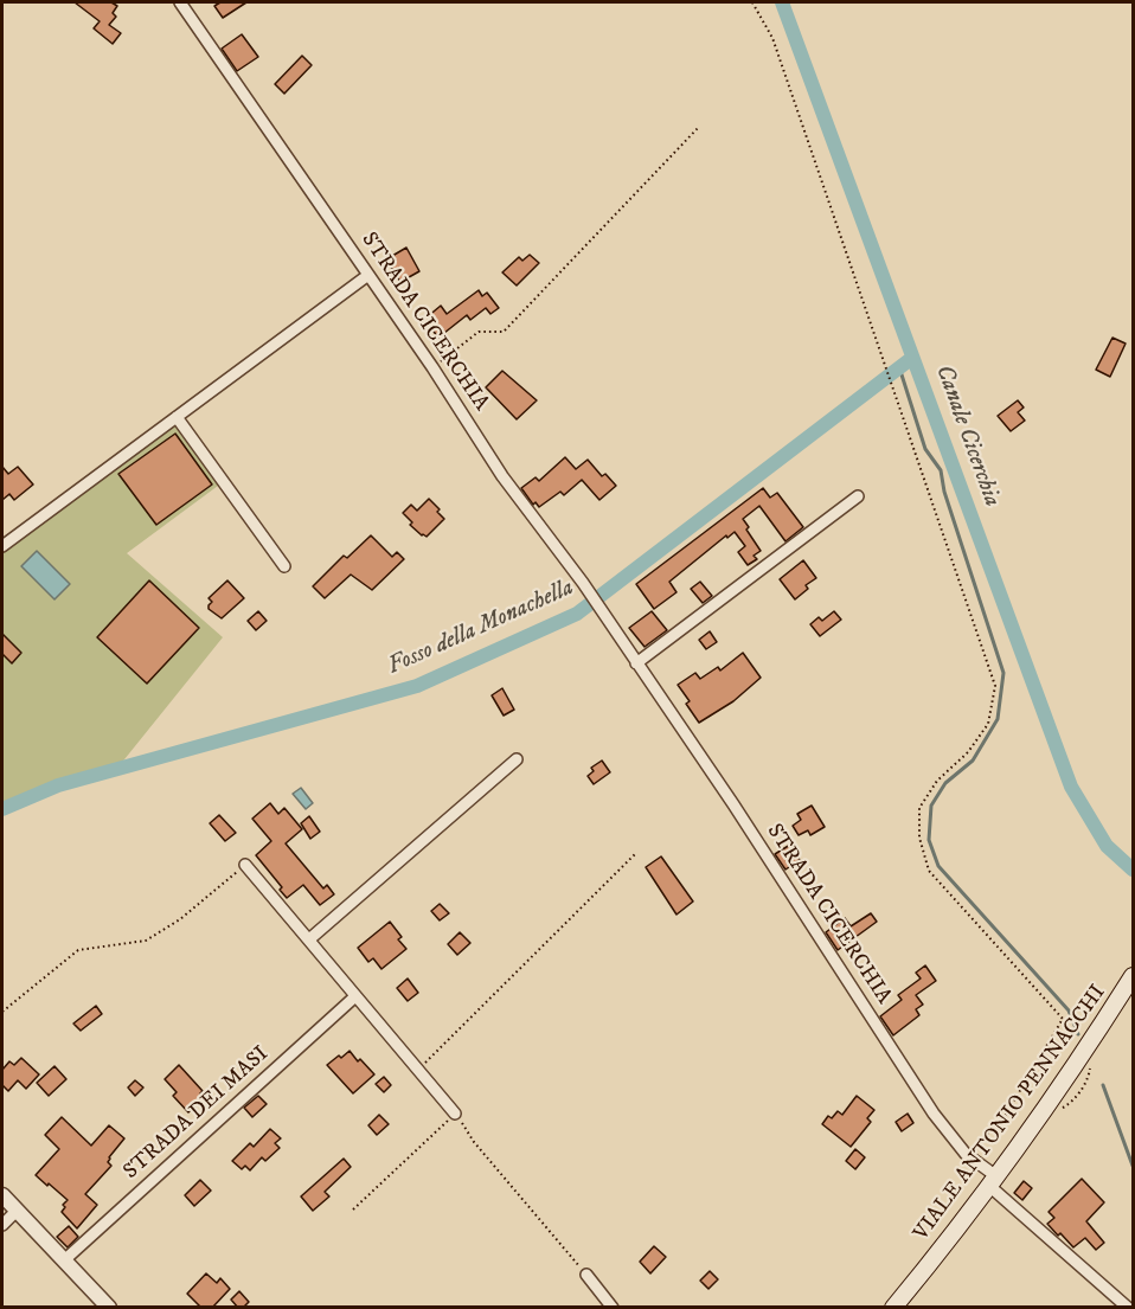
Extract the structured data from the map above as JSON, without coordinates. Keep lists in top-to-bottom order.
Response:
{
  "streets": {
    "main road": ["VIALE ANTONIO PENNACCHI"],
    "street": ["STRADA CICERCHIA", "STRADA DEI MASI"]
  },
  "crossings": [
    ["STRADA CICERCHIA", "VIALE ANTONIO PENNACCHI"]
  ],
  "water": ["Canale Cicerchia", "Fosso della Monachella"]
}
